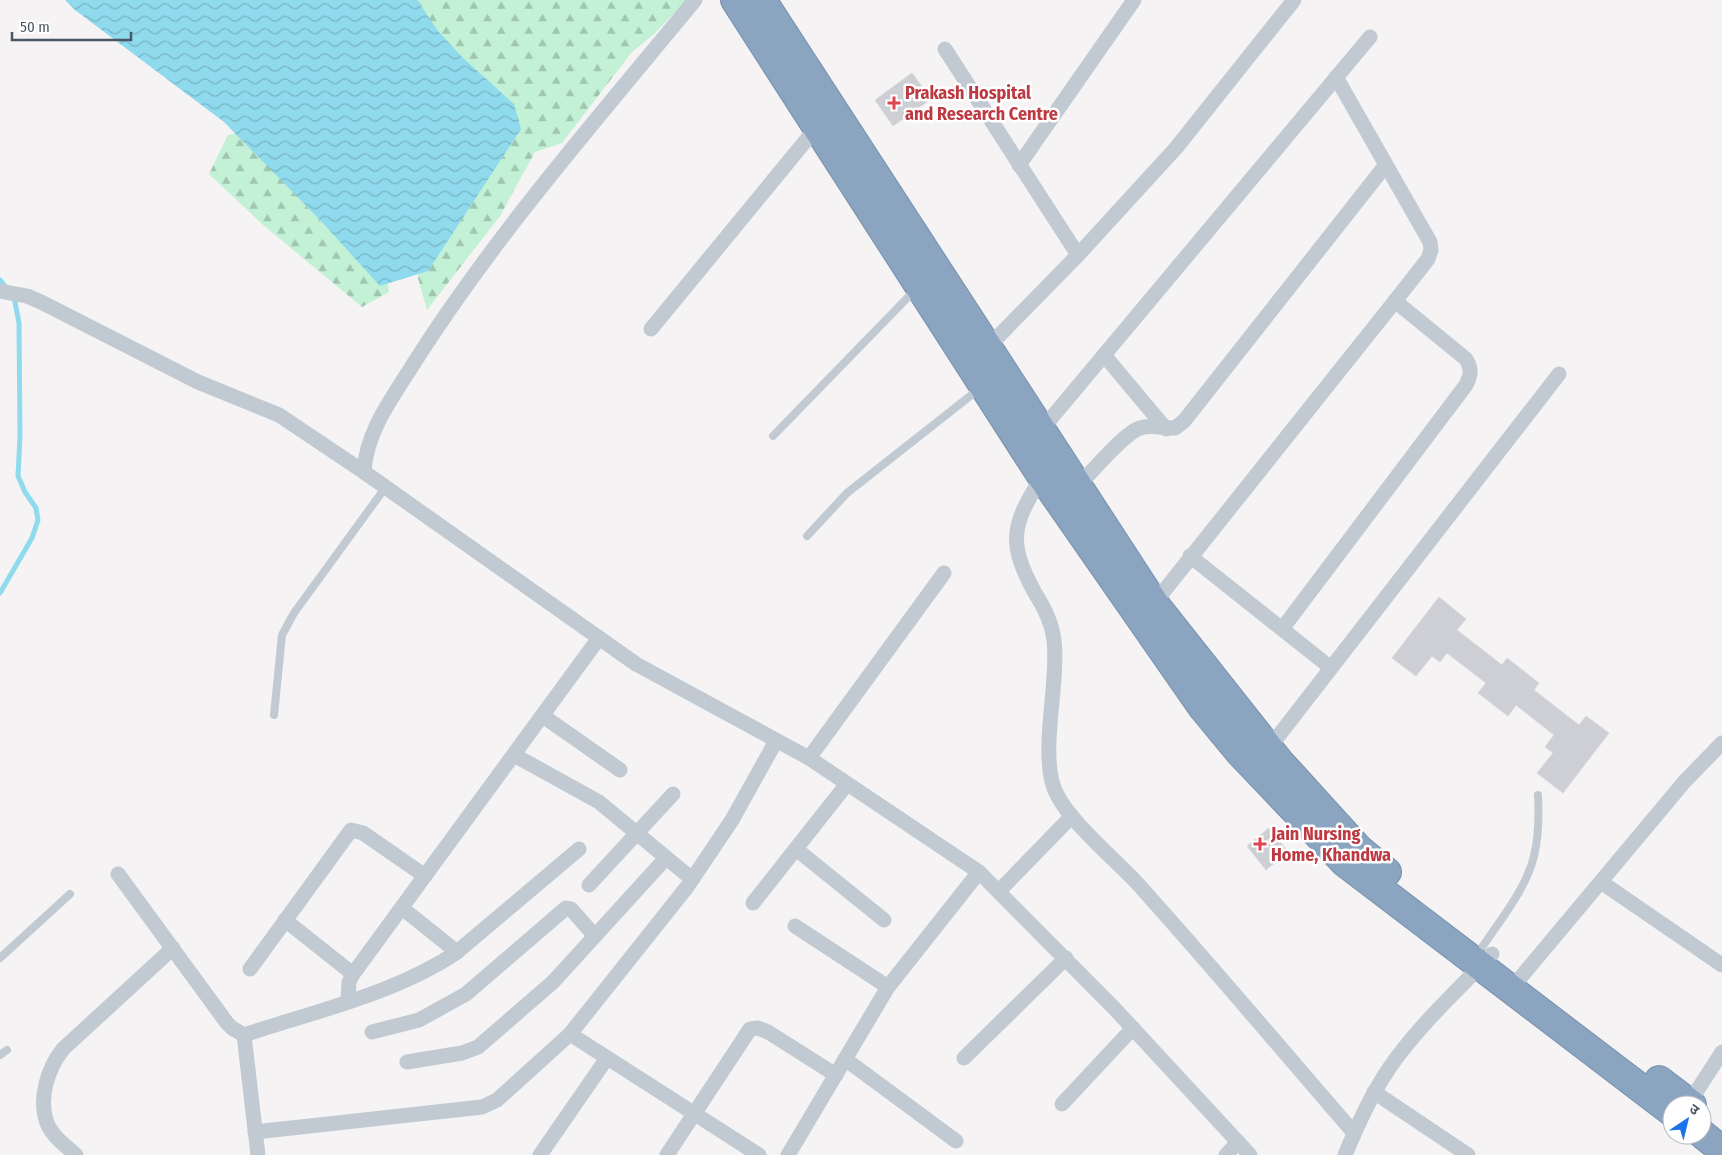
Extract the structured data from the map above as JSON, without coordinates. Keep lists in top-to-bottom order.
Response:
{
  "places": {
    "health": ["Prakash Hospital and Research Centre", "Jain Nursing Home, Khandwa"]
  },
  "scale_bar": "50 m",
  "north": "top right"
}
